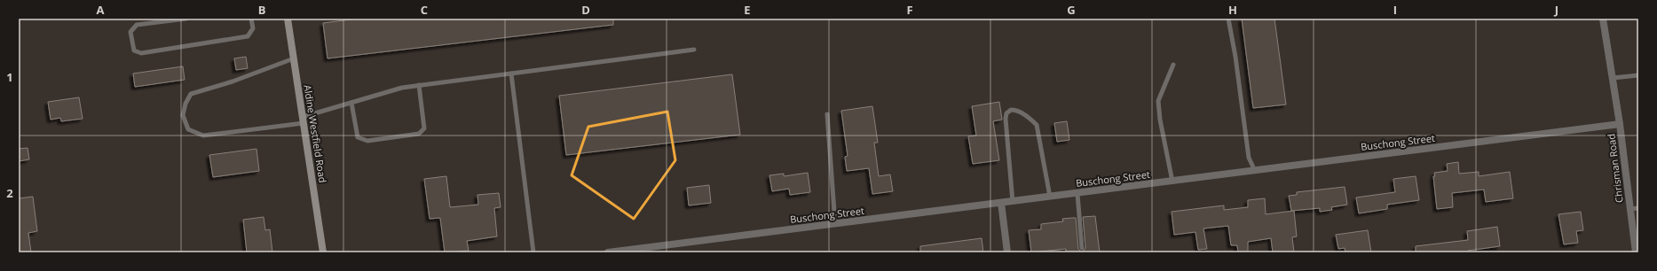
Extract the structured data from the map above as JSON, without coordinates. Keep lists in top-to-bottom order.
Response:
{
  "streets": {
    "main road": ["Aldine Westfield Road"],
    "street": ["Buschong Street", "Chrisman Road"]
  },
  "crossings": [
    ["Buschong Street", "Chrisman Road"]
  ],
  "grid": {
    "columns": [
      "A",
      "B",
      "C",
      "D",
      "E",
      "F",
      "G",
      "H",
      "I",
      "J"
    ],
    "rows": ["1", "2"]
  }
}
